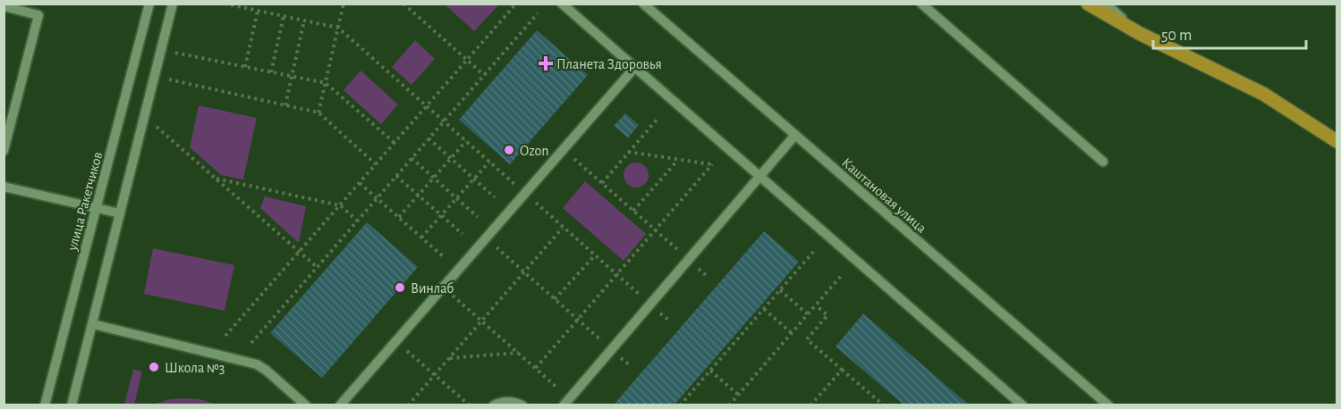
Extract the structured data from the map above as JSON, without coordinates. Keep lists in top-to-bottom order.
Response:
{
  "streets": {
    "street": ["Каштановая улица", "улица Ракетчиков"]
  },
  "places": {
    "health": ["Планета Здоровья"],
    "other": ["Ozon", "Винлаб", "Школа №3"]
  },
  "scale_bar": "50 m"
}
